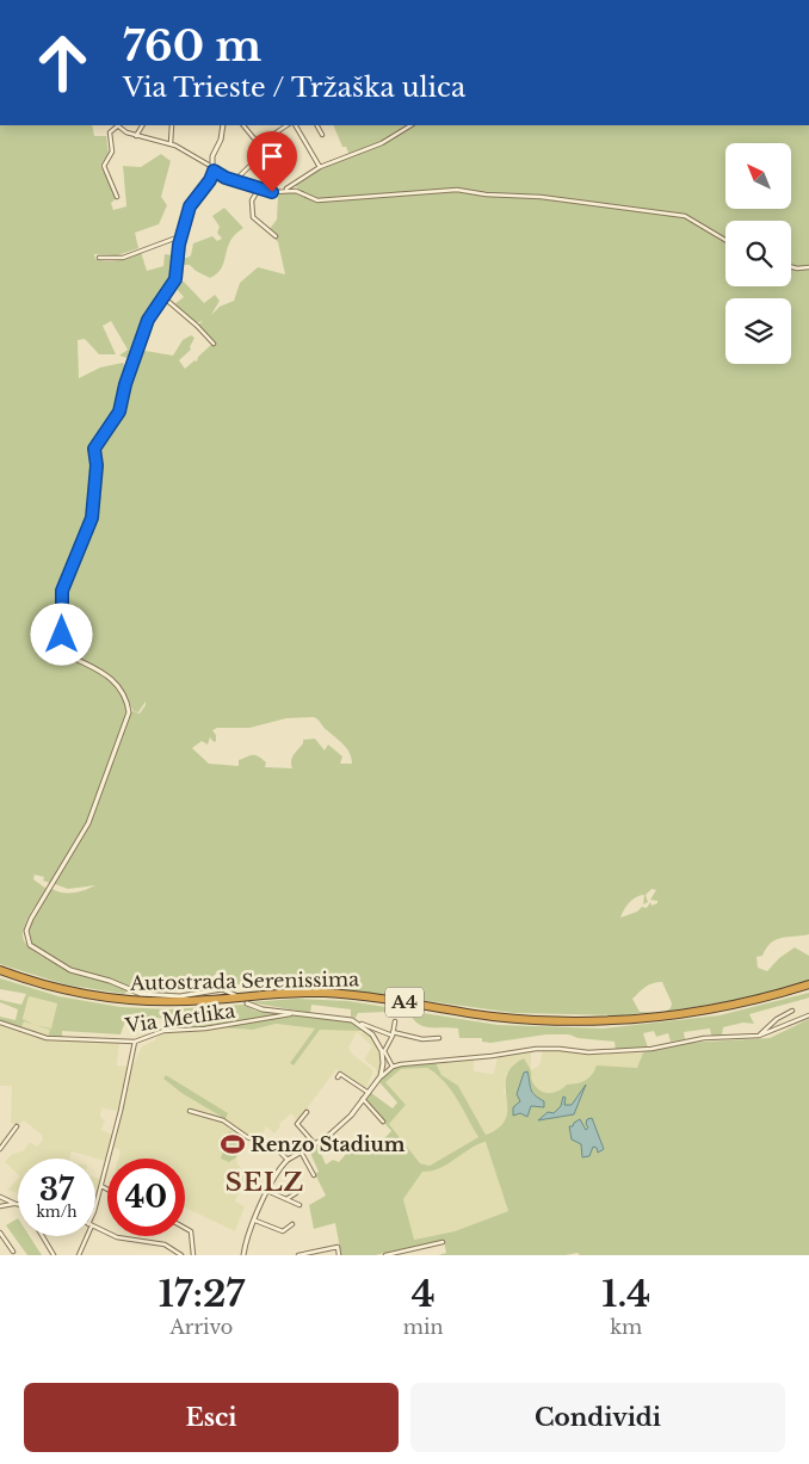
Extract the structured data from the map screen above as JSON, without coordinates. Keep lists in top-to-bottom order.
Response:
{
  "streets": {
    "highway": ["Autostrada Serenissima", "A4"],
    "street": ["Via Metlika"]
  },
  "districts": ["SELZ"],
  "places": {
    "sports": ["Renzo Stadium"]
  },
  "north": "top left",
  "page": {
    "turn": ["760 m", "Via Trieste / Tržaška ulica"],
    "speed": "37 km/h",
    "limit": "40",
    "eta": [
      "17:27",
      "Arrivo",
      "4",
      "min",
      "1.4",
      "km"
    ],
    "buttons": ["Esci", "Condividi"]
  }
}
